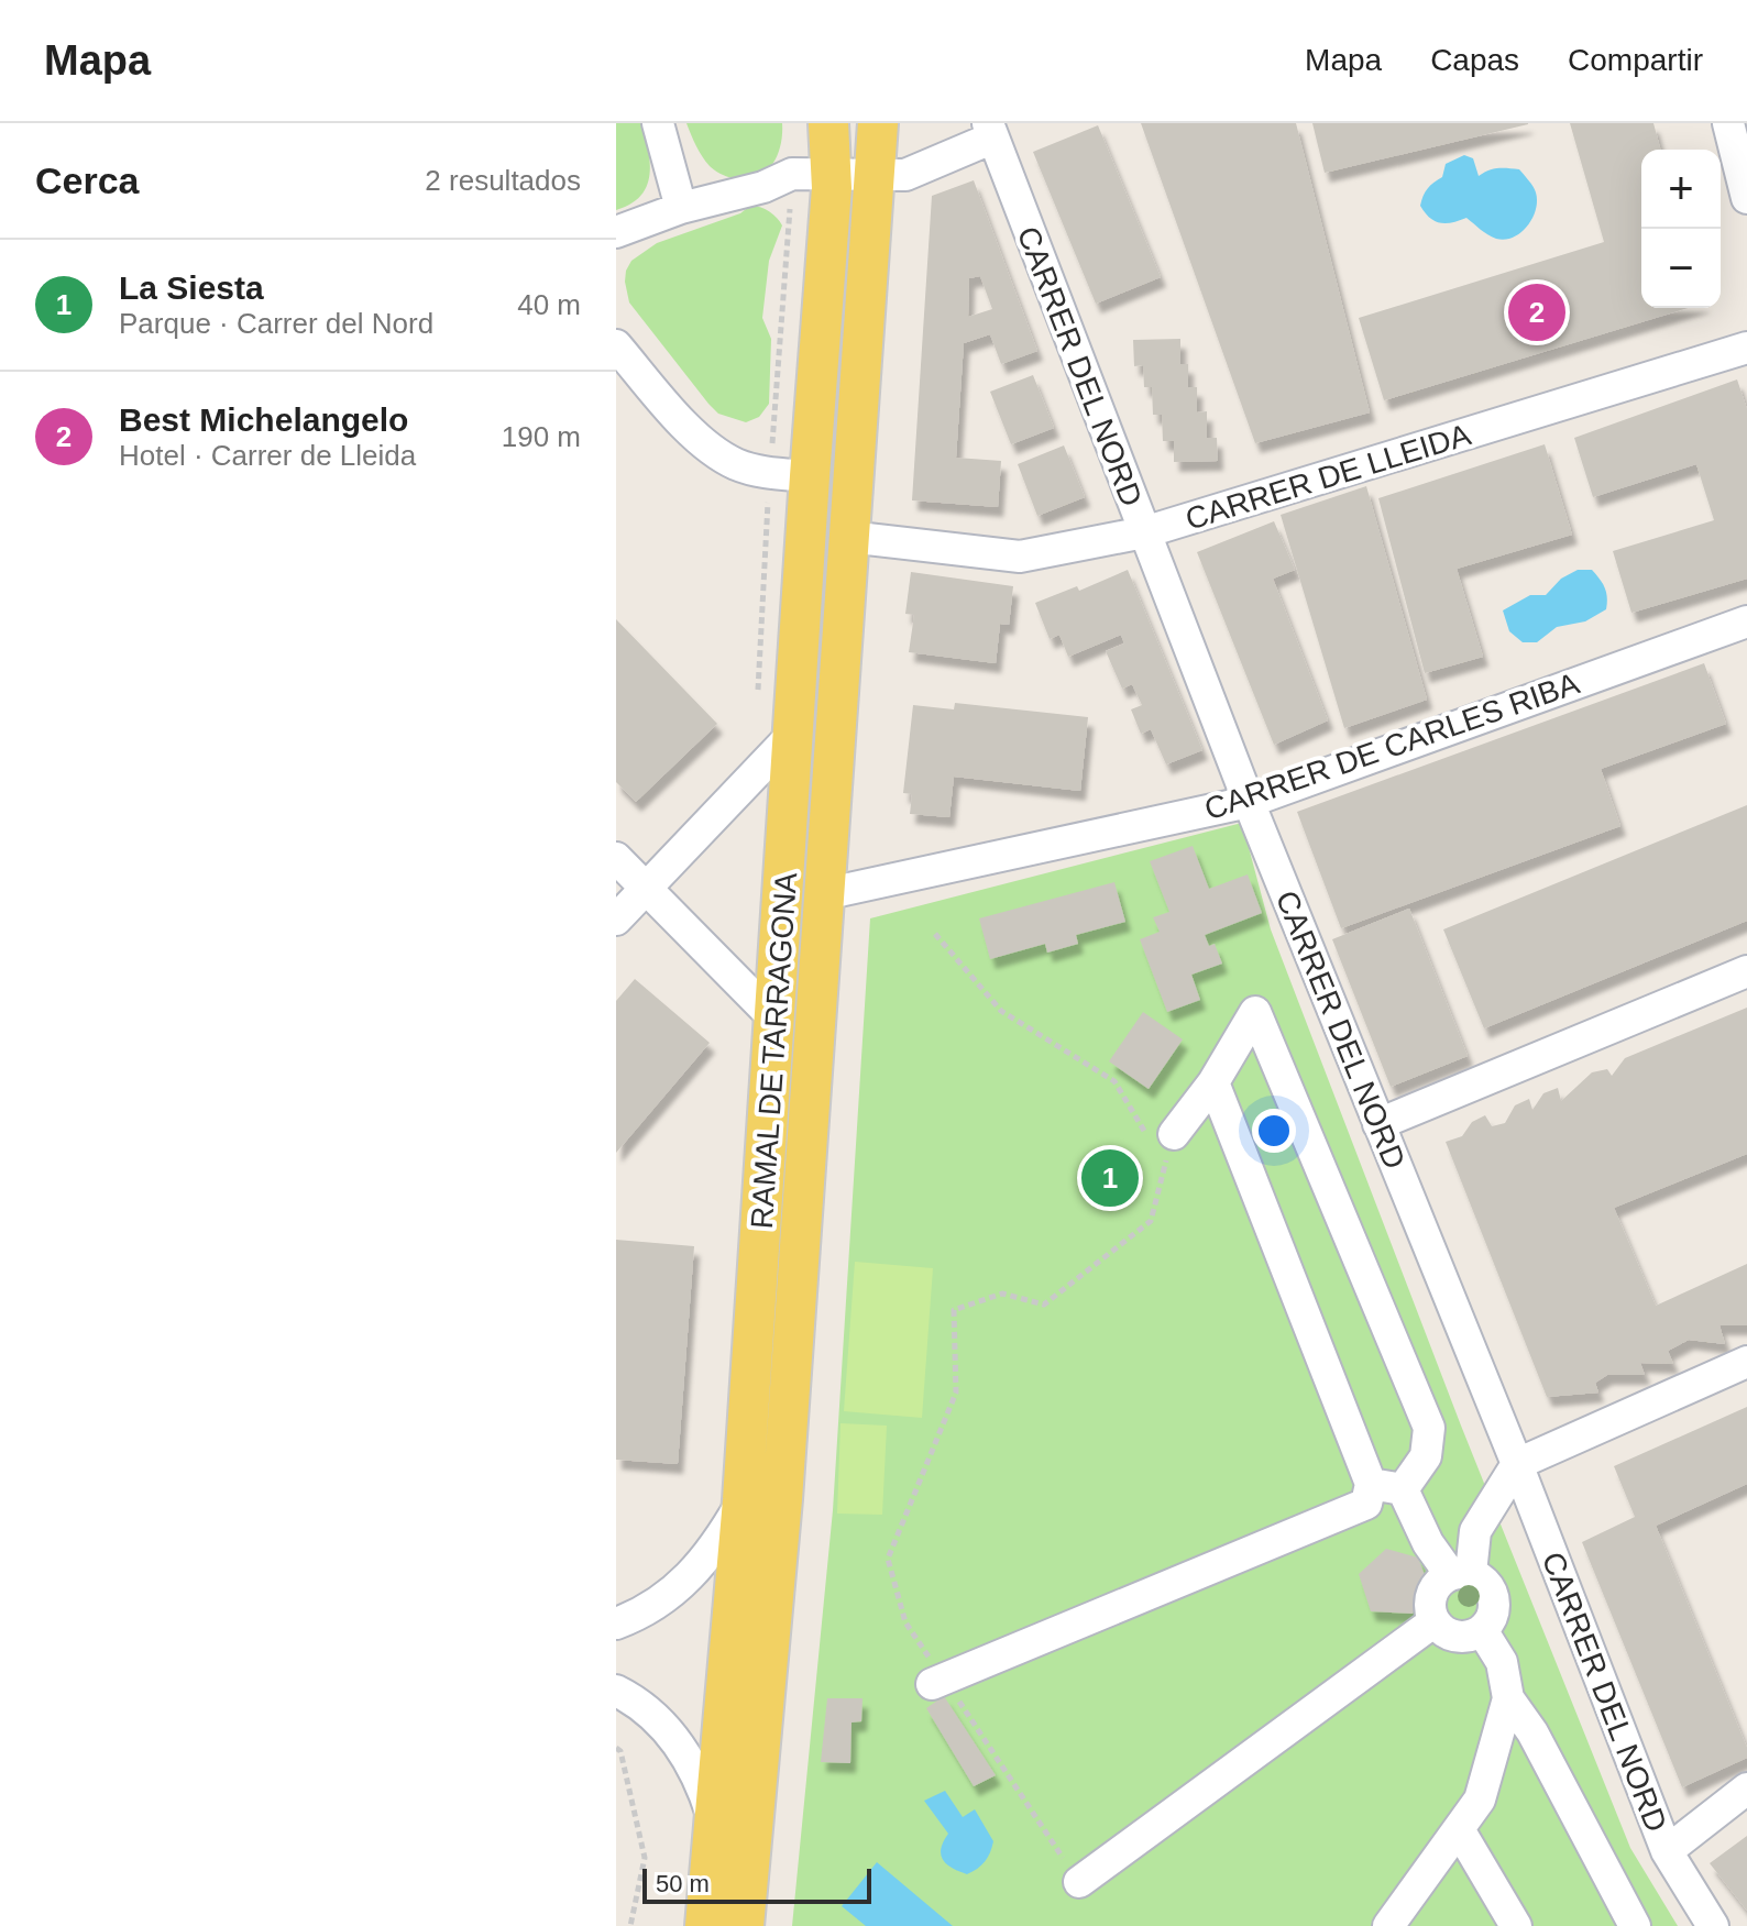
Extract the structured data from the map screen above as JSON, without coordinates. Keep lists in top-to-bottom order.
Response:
{
  "streets": {
    "main road": ["RAMAL DE TARRAGONA"],
    "street": ["CARRER DEL NORD", "CARRER DE LLEIDA", "CARRER DE CARLES RIBA"]
  },
  "crossings": [
    ["CARRER DEL NORD", "CARRER DE LLEIDA"],
    ["CARRER DEL NORD", "CARRER DE CARLES RIBA"],
    ["CARRER DE LLEIDA", "RAMAL DE TARRAGONA"],
    ["CARRER DE CARLES RIBA", "RAMAL DE TARRAGONA"]
  ],
  "scale_bar": "50 m",
  "page": {
    "header": "Mapa",
    "nav": ["Mapa", "Capas", "Compartir"],
    "heading": ["Cerca", "2 resultados"],
    "map_buttons": ["+", "−"],
    "list": [
      {
        "mark": "1",
        "name": "La Siesta",
        "note": "Parque · Carrer del Nord",
        "value": "40 m"
      },
      {
        "mark": "2",
        "name": "Best Michelangelo",
        "note": "Hotel · Carrer de Lleida",
        "value": "190 m"
      }
    ],
    "pins": ["2", "1"],
    "scale": "50 m"
  }
}
